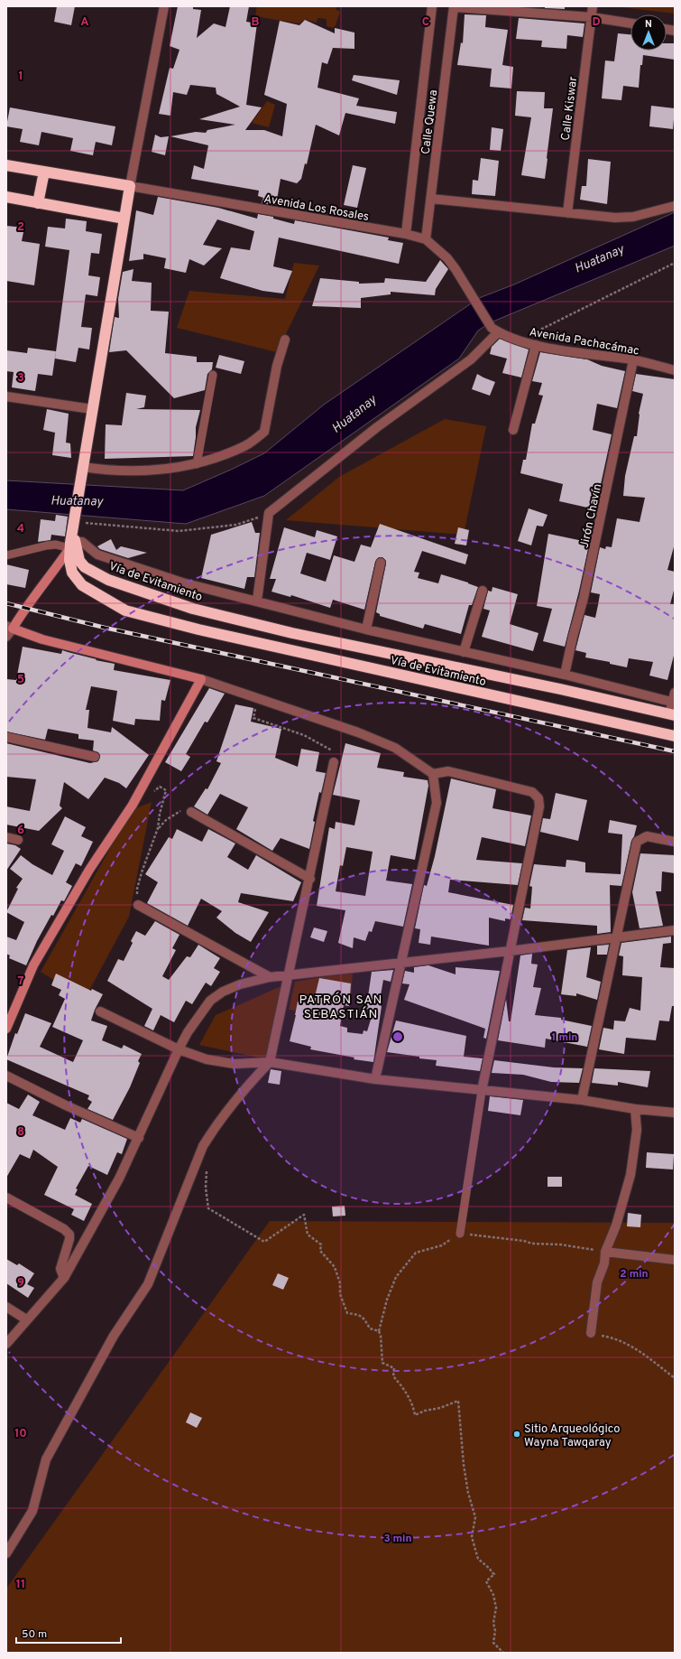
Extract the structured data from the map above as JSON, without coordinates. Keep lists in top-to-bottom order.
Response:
{
  "streets": {
    "highway": ["Vía de Evitamiento"],
    "street": [
      "Calle Kiswar",
      "Calle Quewa",
      "Avenida Los Rosales",
      "Avenida Pachacámac",
      "Jirón Chavín"
    ]
  },
  "crossings": [
    ["Calle Quewa", "Avenida Los Rosales"],
    ["Avenida Los Rosales", "Avenida Pachacámac"],
    ["Avenida Los Rosales", "Vía de Evitamiento"],
    ["Avenida Pachacámac", "Jirón Chavín"]
  ],
  "districts": ["PATRÓN SAN SEBASTIÁN"],
  "water": ["Huatanay"],
  "places": ["Sitio Arqueológico Wayna Tawqaray"],
  "scale_bar": "50 m",
  "north": "top",
  "grid": {
    "columns": [
      "A",
      "B",
      "C",
      "D"
    ],
    "rows": [
      "1",
      "2",
      "3",
      "4",
      "5",
      "6",
      "7",
      "8",
      "9",
      "10",
      "11"
    ]
  },
  "rings": ["1 min", "2 min", "3 min"]
}
